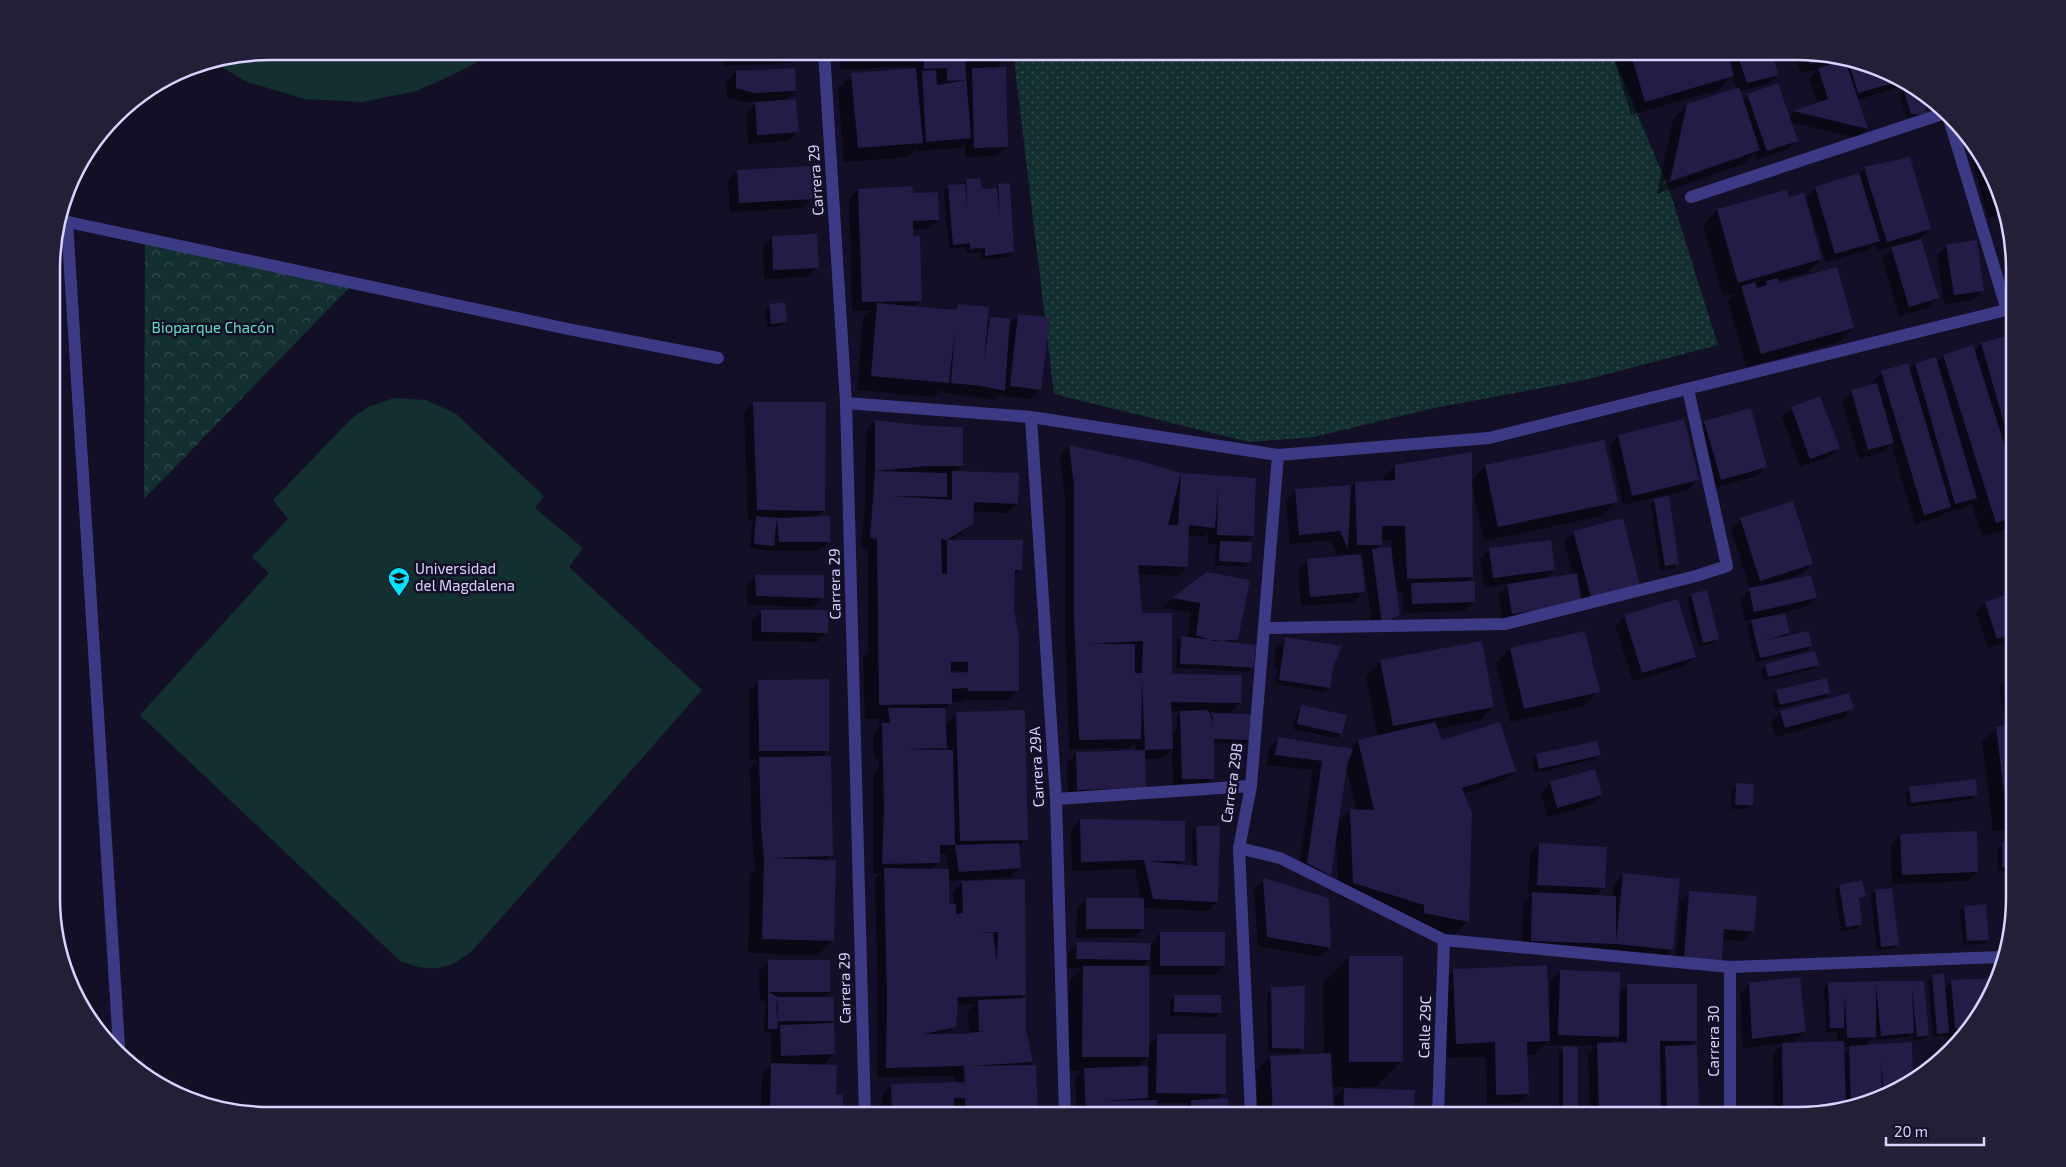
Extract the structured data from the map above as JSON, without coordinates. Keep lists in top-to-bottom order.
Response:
{
  "streets": {
    "street": [
      "Carrera 29",
      "Carrera 29A",
      "Carrera 29B",
      "Calle 29C",
      "Carrera 30"
    ]
  },
  "parks": ["Bioparque Chacón"],
  "places": {
    "school or university": ["Universidad del Magdalena"]
  },
  "scale_bar": "20 m"
}
